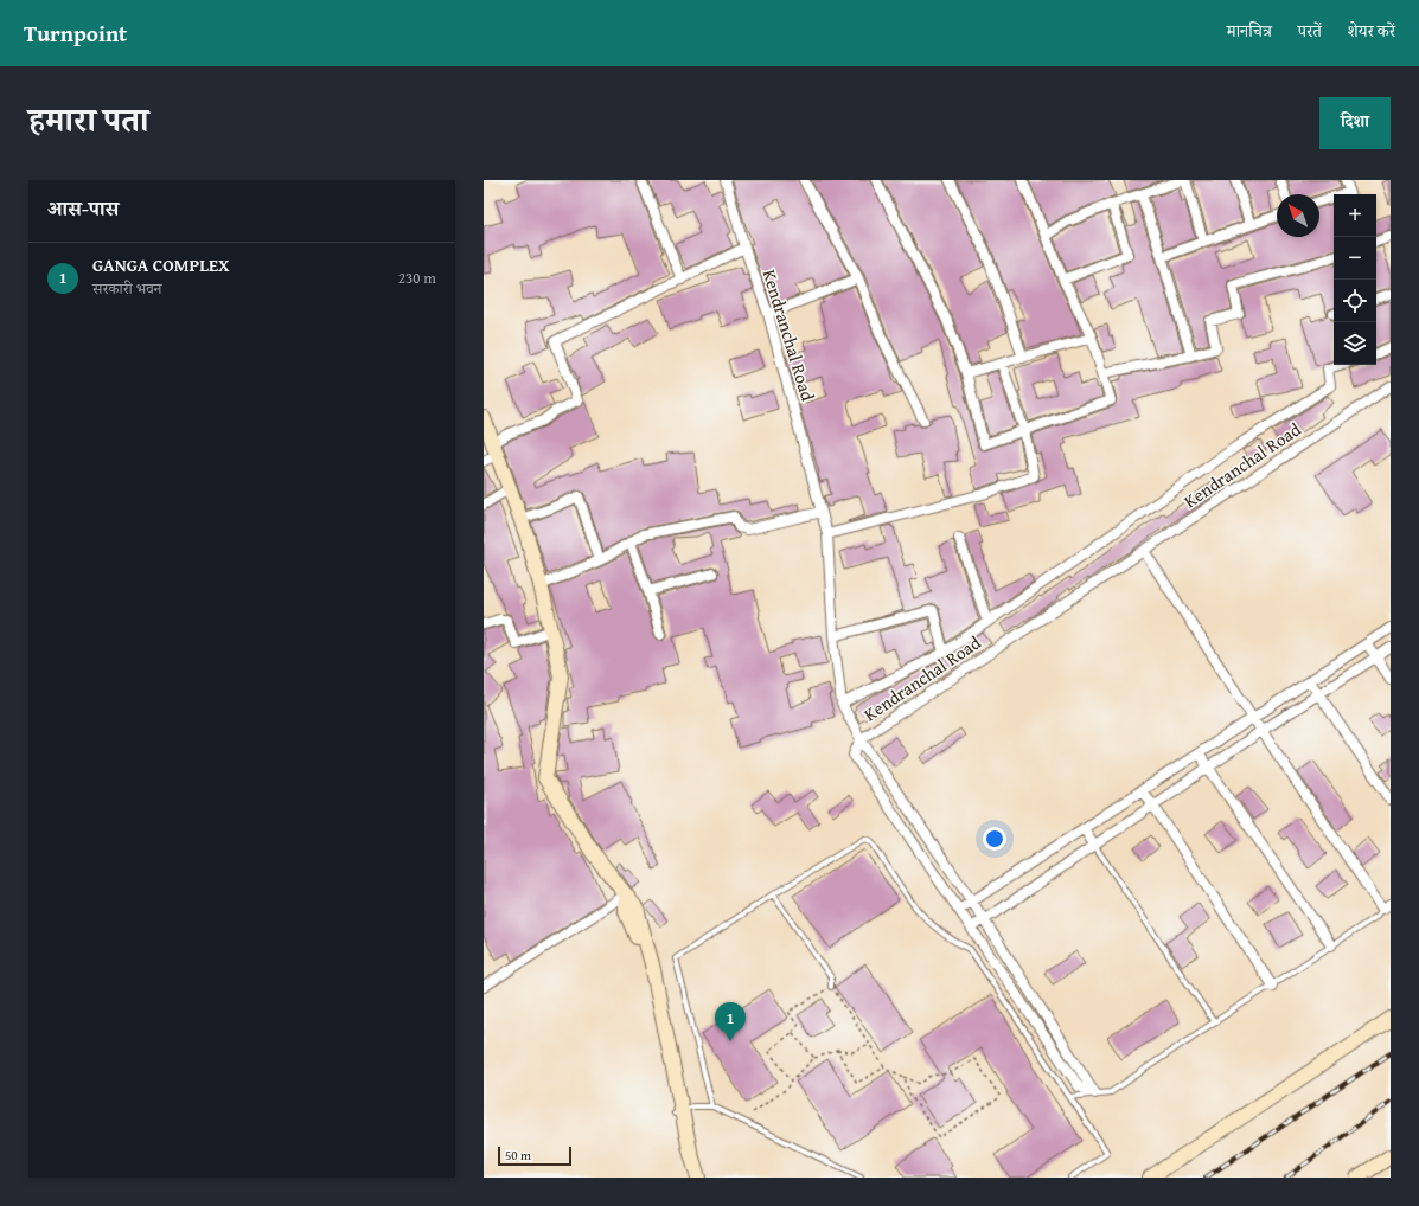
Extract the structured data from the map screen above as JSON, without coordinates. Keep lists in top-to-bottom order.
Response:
{
  "streets": {
    "street": ["Kendranchal Road"]
  },
  "scale_bar": "50 m",
  "north": "top left",
  "page": {
    "header": "Turnpoint",
    "nav": ["मानचित्र", "परतें", "शेयर करें"],
    "title": "हमारा पता",
    "buttons": "दिशा",
    "heading": "आस-पास",
    "map_buttons": ["+", "−"],
    "list": [
      {
        "mark": "1",
        "name": "GANGA COMPLEX",
        "note": "सरकारी भवन",
        "value": "230 m"
      }
    ],
    "pins": "1",
    "scale": "50 m"
  }
}
